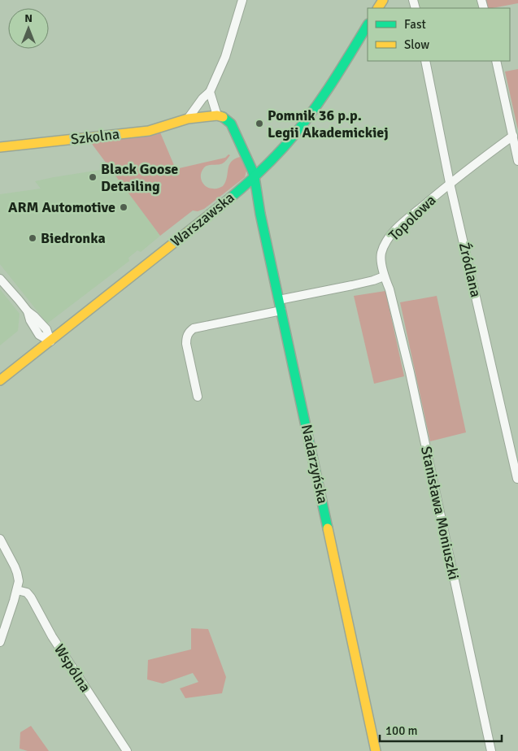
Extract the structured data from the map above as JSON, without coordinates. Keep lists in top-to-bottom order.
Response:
{
  "streets": {
    "street": [
      "Szkolna",
      "Topolowa",
      "Warszawska",
      "Źródlana",
      "Nadarzyńska",
      "Stanisława Moniuszki",
      "Wspólna"
    ]
  },
  "crossings": [
    ["Topolowa", "Źródlana"],
    ["Topolowa", "Stanisława Moniuszki"],
    ["Warszawska", "Nadarzyńska"]
  ],
  "places": [
    "Pomnik 36 p.p. Legii Akademickiej",
    "Black Goose Detailing",
    "ARM Automotive",
    "Biedronka"
  ],
  "legend": ["Fast", "Slow"],
  "scale_bar": "100 m",
  "north": "top"
}
